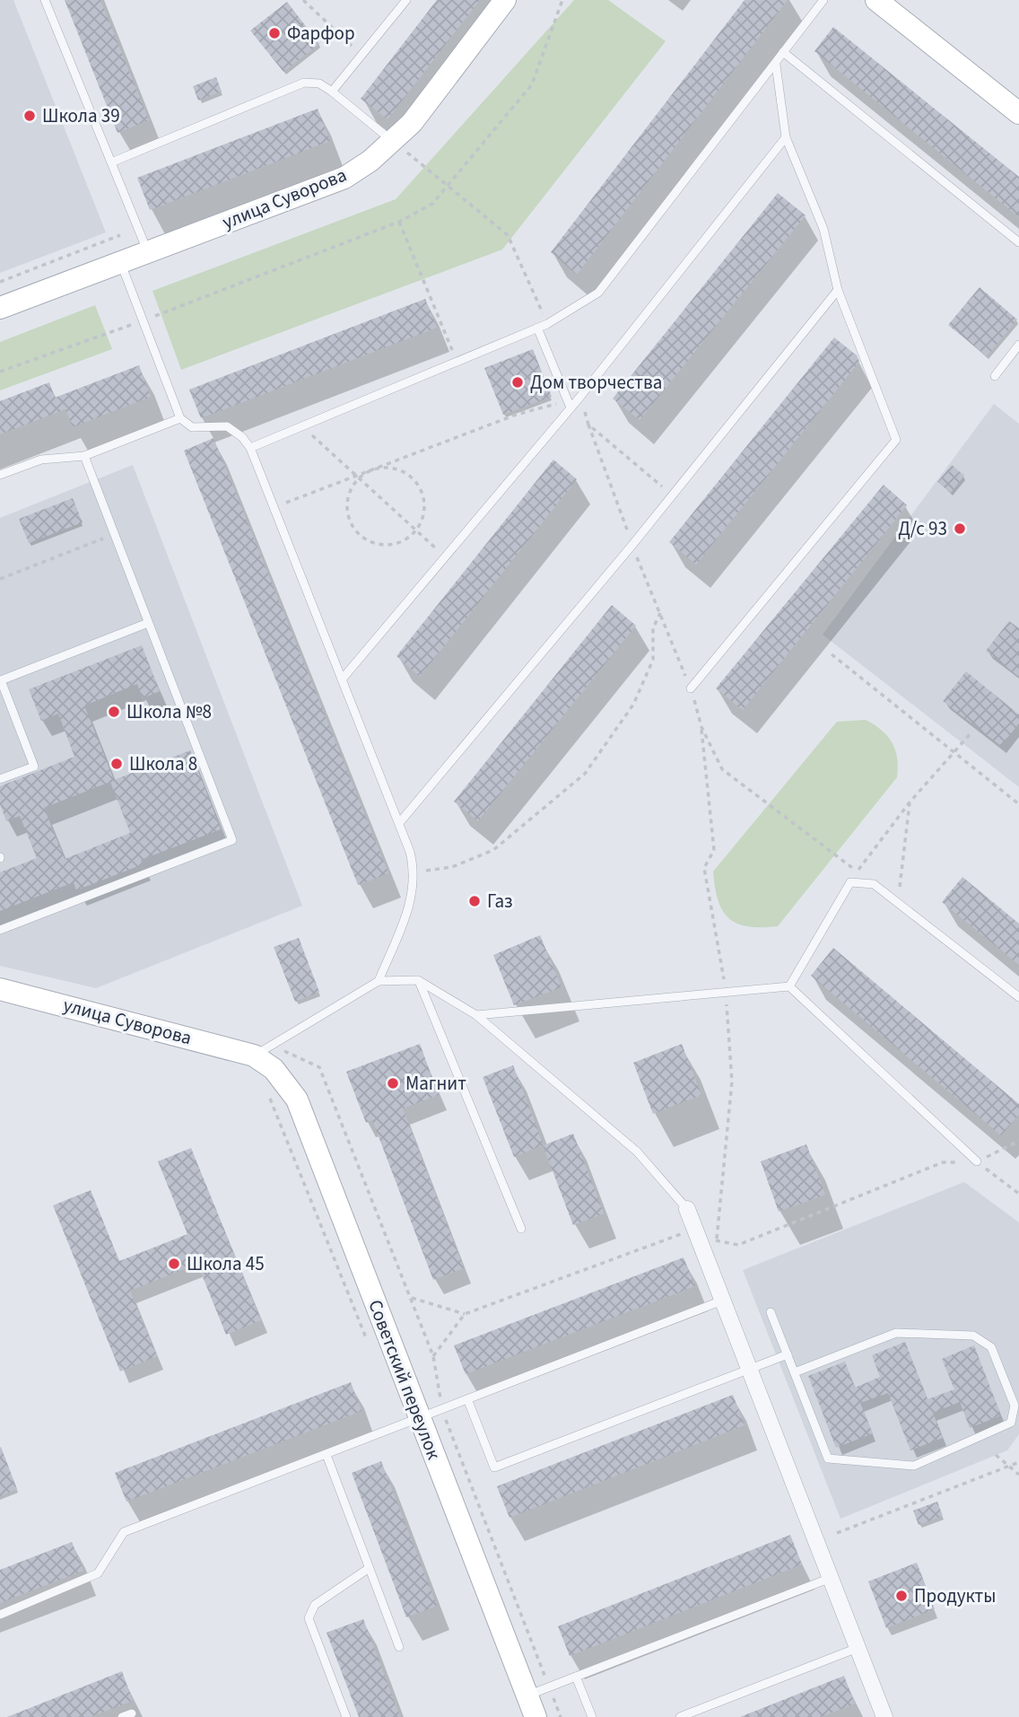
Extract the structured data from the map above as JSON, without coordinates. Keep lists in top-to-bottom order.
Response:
{
  "streets": {
    "street": ["улица Суворова", "Советский переулок"]
  },
  "crossings": [
    ["улица Суворова", "Советский переулок"]
  ],
  "places": [
    "Фарфор",
    "Школа 39",
    "Дом творчества",
    "Д/с 93",
    "Школа №8",
    "Школа 8",
    "Газ",
    "Магнит",
    "Школа 45",
    "Продукты"
  ]
}
